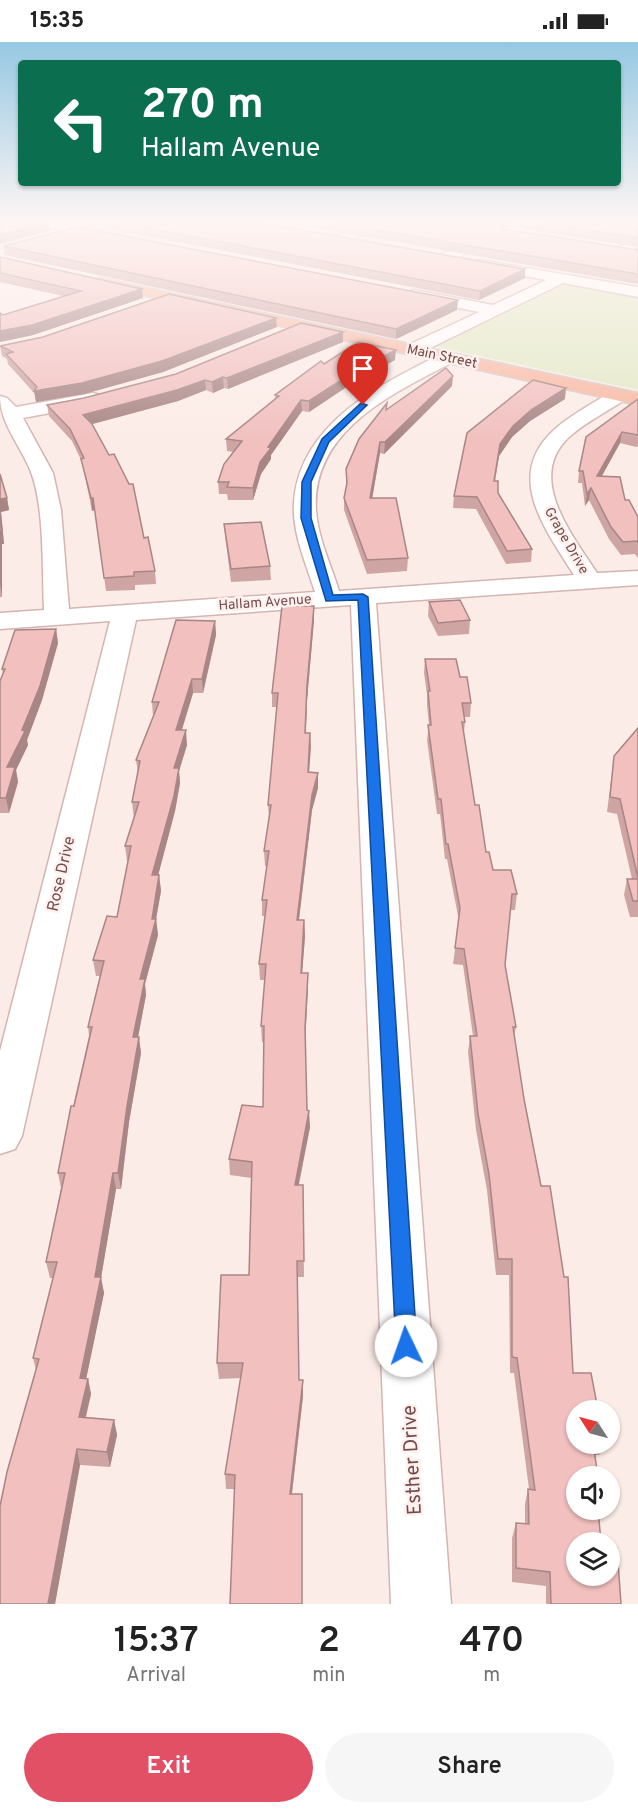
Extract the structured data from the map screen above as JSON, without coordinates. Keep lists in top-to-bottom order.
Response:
{
  "streets": {
    "main road": ["Main Street"],
    "street": [
      "Grape Drive",
      "Hallam Avenue",
      "Rose Drive",
      "Esther Drive"
    ]
  },
  "crossings": [
    ["Main Street", "Grape Drive"],
    ["Main Street", "Esther Drive"],
    ["Grape Drive", "Hallam Avenue"],
    ["Hallam Avenue", "Rose Drive"],
    ["Hallam Avenue", "Esther Drive"]
  ],
  "north": "top left",
  "page": {
    "status": "15:35",
    "turn": ["270 m", "Hallam Avenue"],
    "eta": [
      "15:37",
      "Arrival",
      "2",
      "min",
      "470",
      "m"
    ],
    "buttons": ["Exit", "Share"]
  }
}
